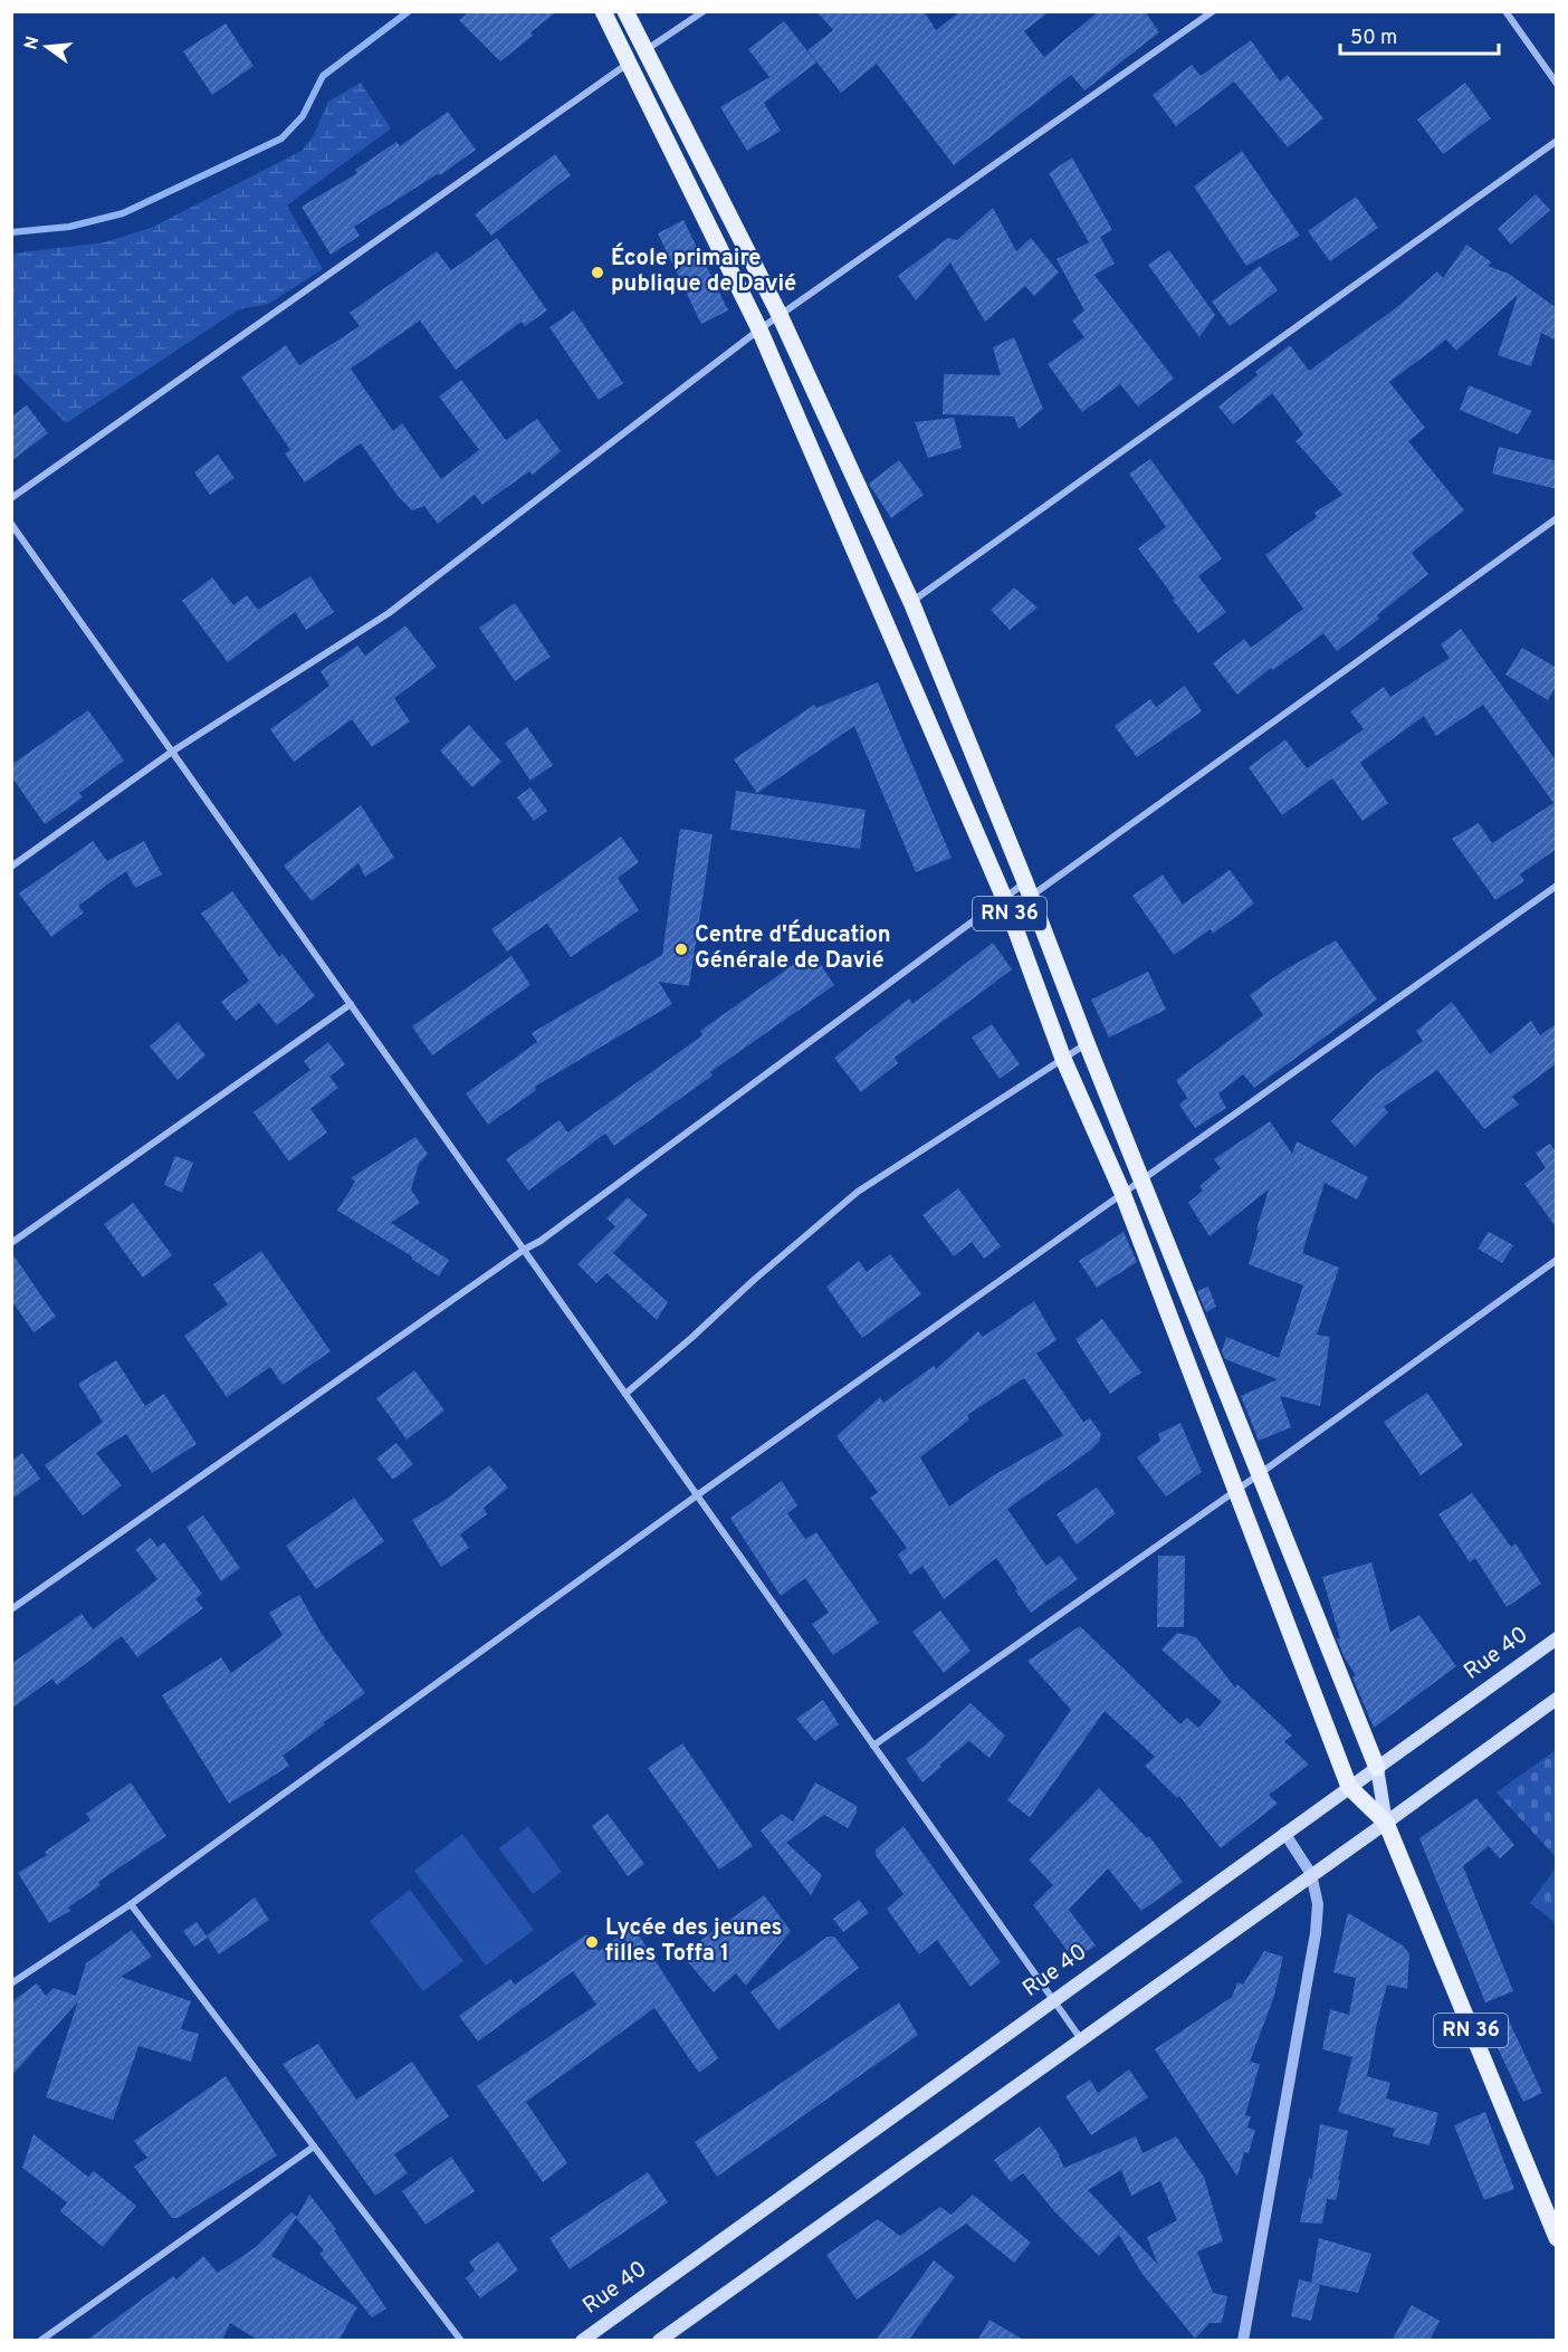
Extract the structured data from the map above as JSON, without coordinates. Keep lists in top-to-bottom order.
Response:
{
  "streets": {
    "main road": ["RN 36", "Rue 40"]
  },
  "crossings": [
    ["RN 36", "Rue 40"]
  ],
  "places": ["École primaire publique de Davié", "Centre d'Éducation Générale de Davié", "Lycée des jeunes filles Toffa 1"],
  "scale_bar": "50 m",
  "north": "left"
}
